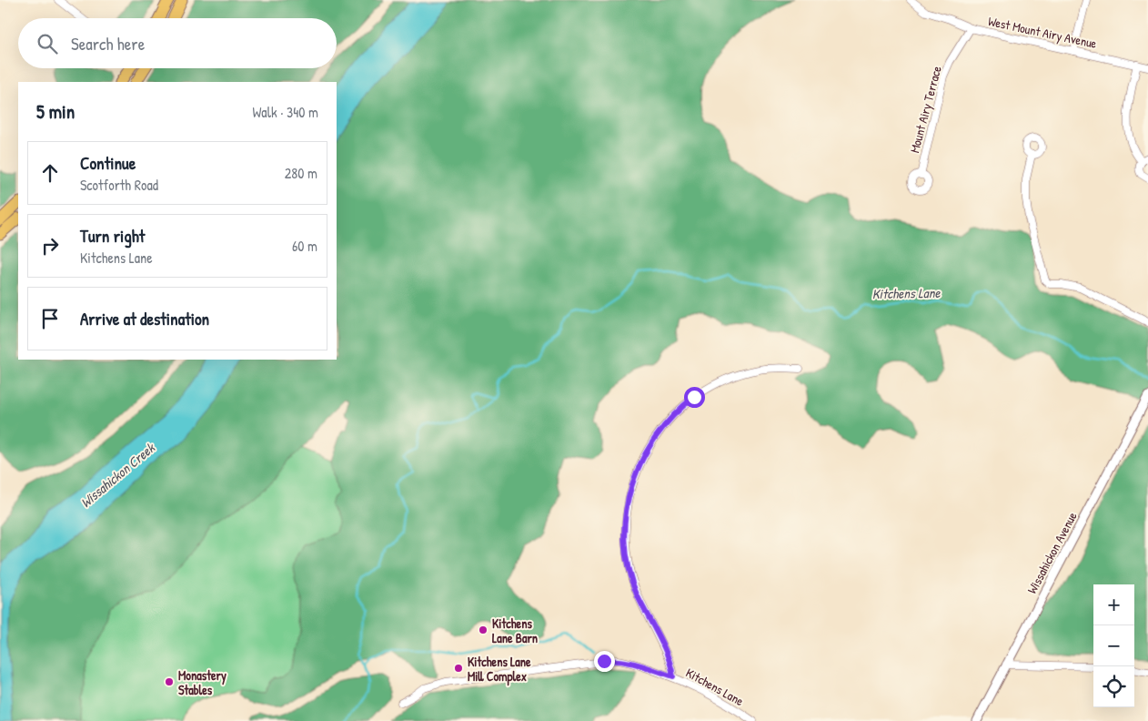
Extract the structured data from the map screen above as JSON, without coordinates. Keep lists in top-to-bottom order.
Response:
{
  "streets": {
    "street": [
      "West Mount Airy Avenue",
      "Mount Airy Terrace",
      "Wissahickon Avenue",
      "Kitchens Lane"
    ]
  },
  "crossings": [
    ["West Mount Airy Avenue", "Mount Airy Terrace"]
  ],
  "water": ["Kitchens Lane", "Wissahickon Creek"],
  "places": ["Kitchens Lane Barn", "Kitchens Lane Mill Complex", "Monastery Stables"],
  "page": {
    "search": "Search here",
    "heading": ["5 min", "Walk · 340 m"],
    "list": [
      ["Continue", "Scotforth Road", "280 m"],
      ["Turn right", "Kitchens Lane", "60 m"],
      "Arrive at destination"
    ],
    "map_buttons": ["+", "−"]
  }
}
